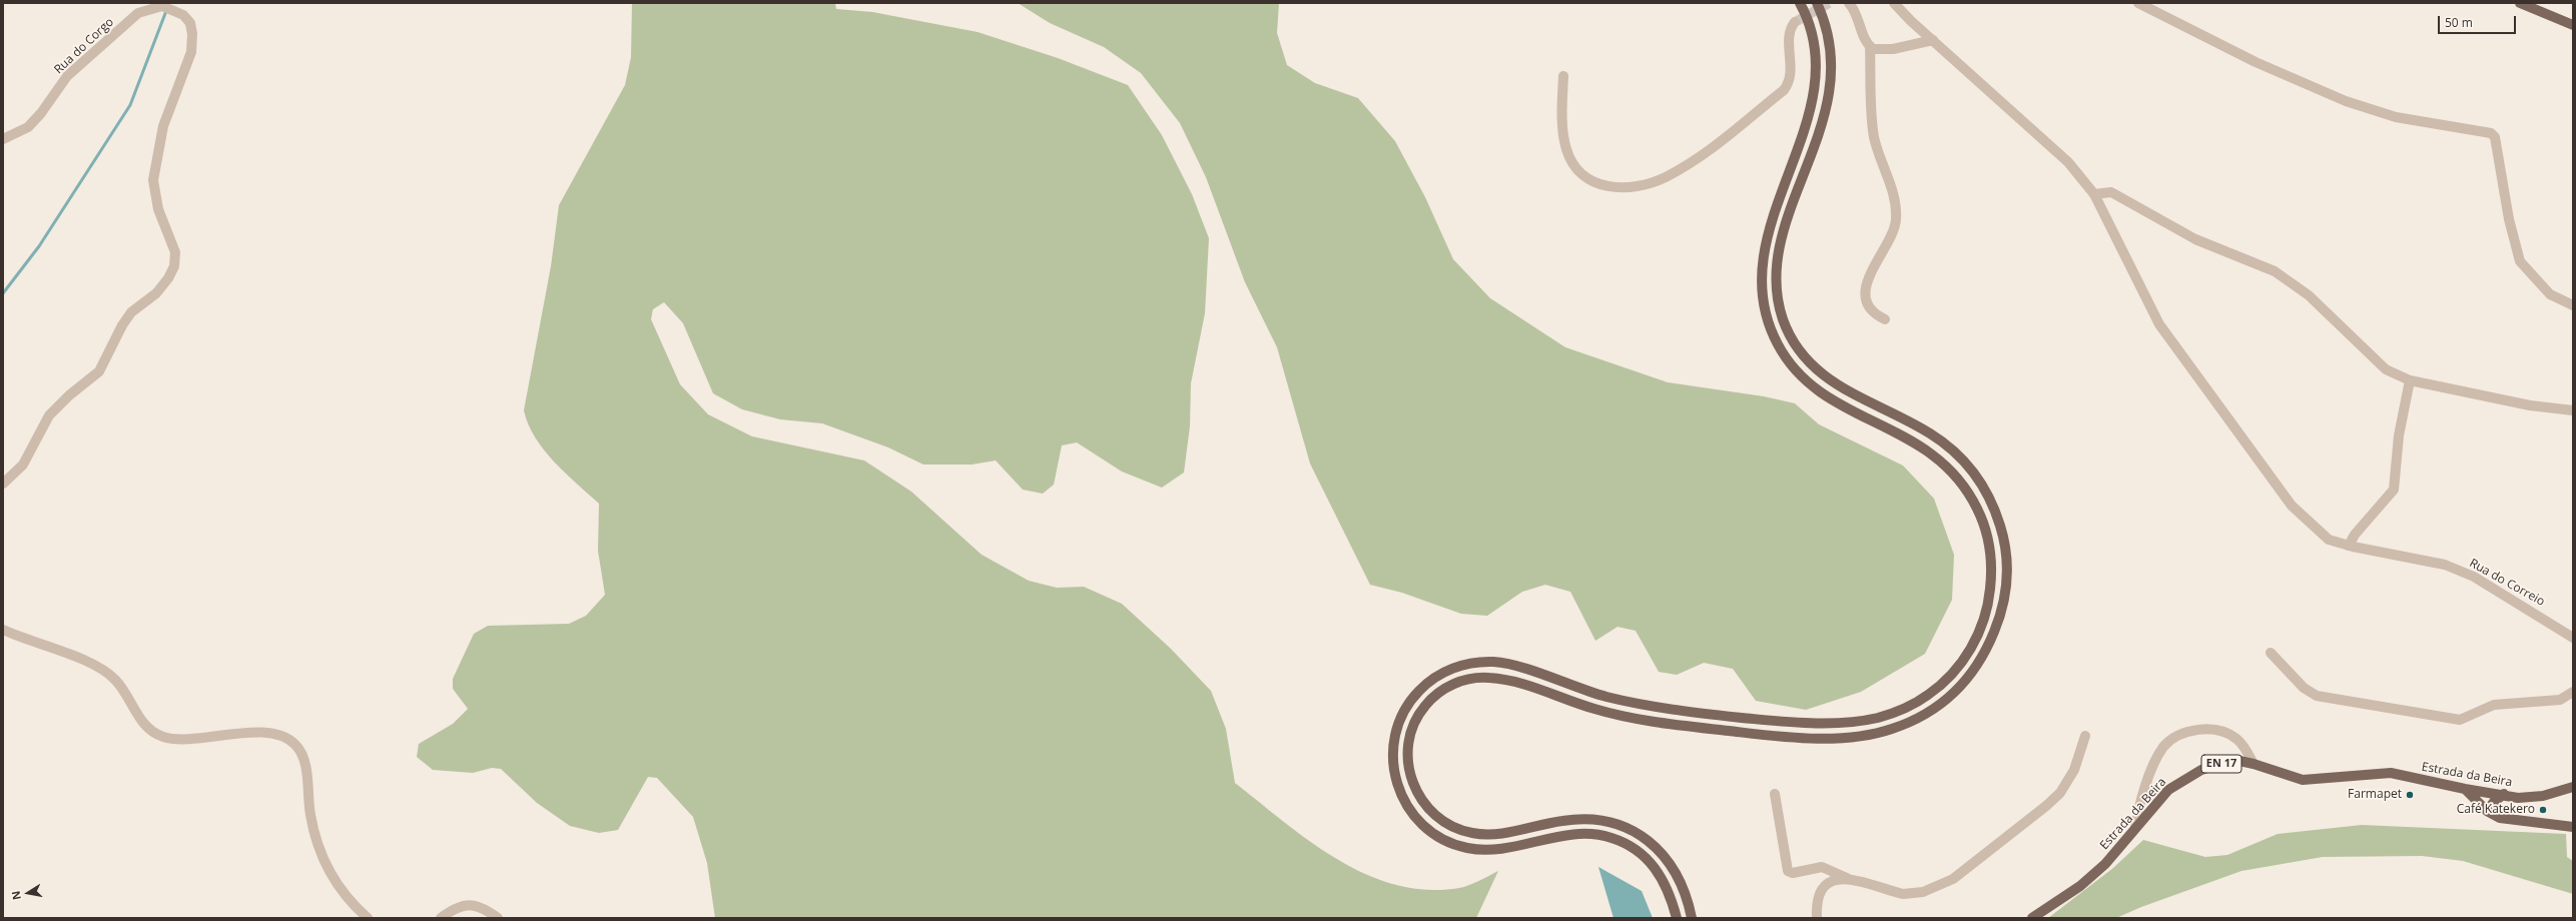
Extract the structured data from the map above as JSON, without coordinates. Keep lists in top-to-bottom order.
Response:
{
  "streets": {
    "main road": ["EN 17", "Estrada da Beira"],
    "street": ["Rua do Corgo", "Rua do Correio"]
  },
  "places": ["Farmapet", "Café Katekero"],
  "scale_bar": "50 m",
  "north": "left"
}
